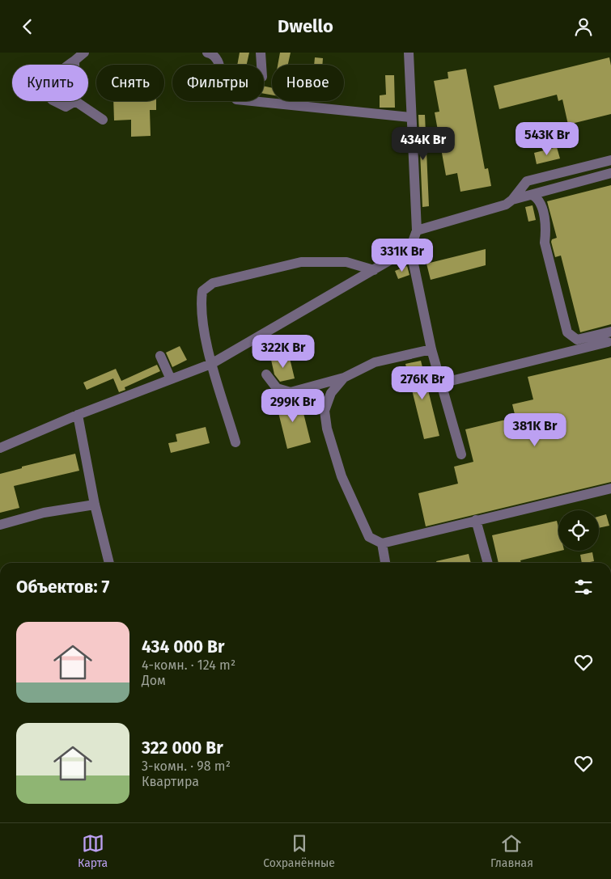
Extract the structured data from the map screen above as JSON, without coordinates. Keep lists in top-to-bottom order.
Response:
{
  "page": {
    "header": "Dwello",
    "chip": [
      "Купить",
      "Снять",
      "Фильтры",
      "Новое"
    ],
    "price": [
      "543K Br",
      "434K Br",
      "331K Br",
      "322K Br",
      "276K Br",
      "299K Br",
      "381K Br"
    ],
    "heading": "Объектов: 7",
    "list": [
      {
        "name": "434 000 Br",
        "note": "4-комн. · 124 m² · Дом"
      },
      {
        "name": "322 000 Br",
        "note": "3-комн. · 98 m² · Квартира"
      }
    ],
    "tabs": ["Карта", "Сохранённые", "Главная"]
  }
}
